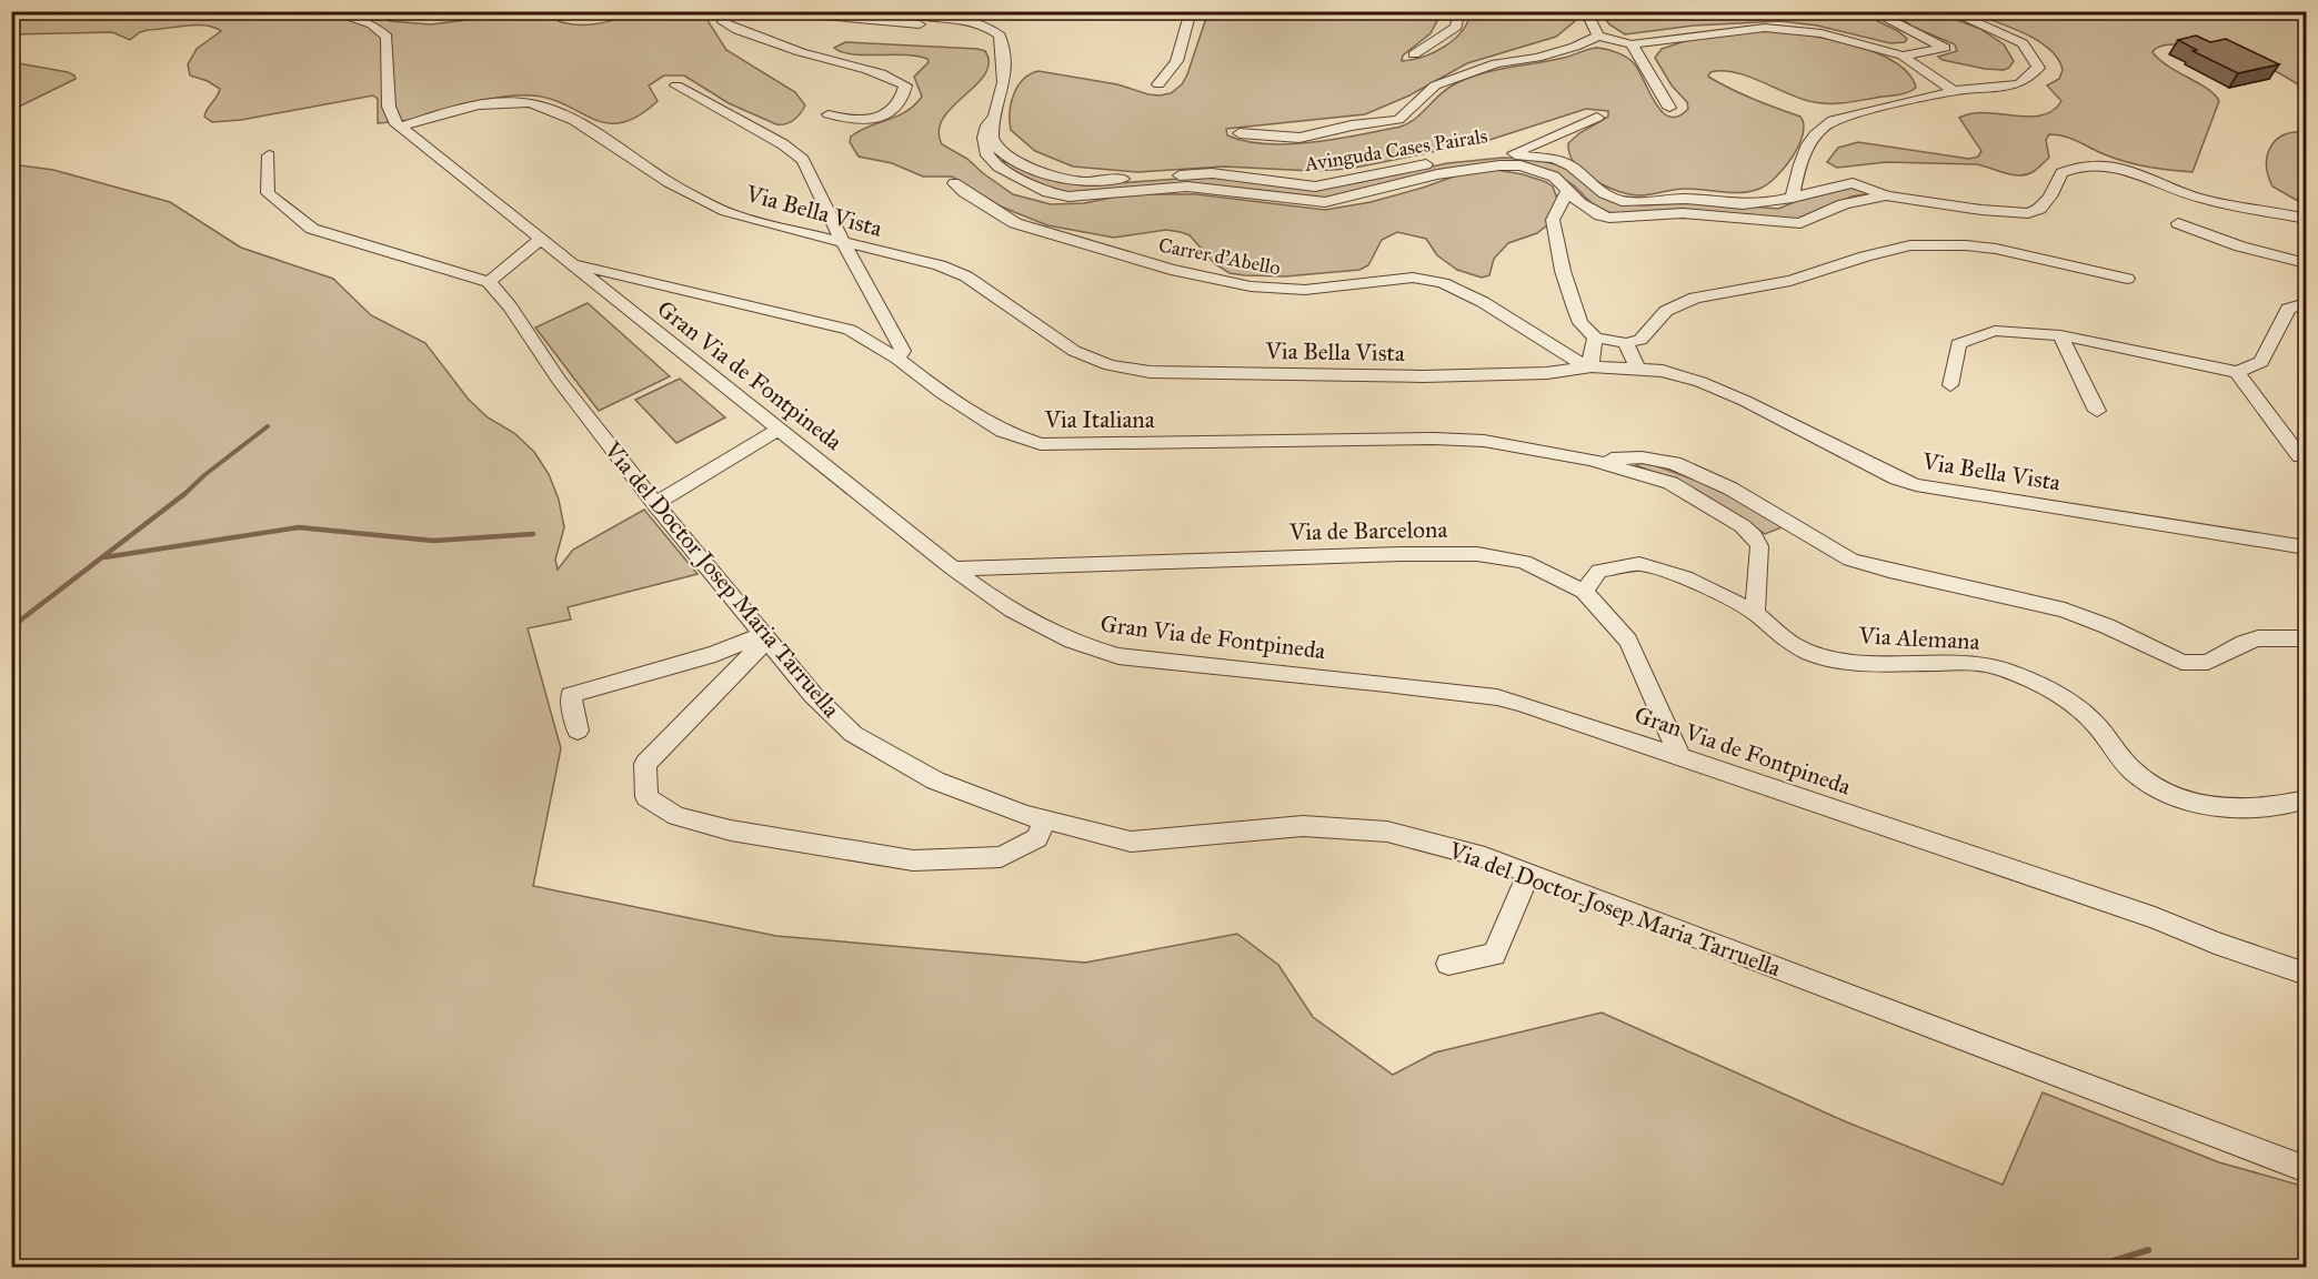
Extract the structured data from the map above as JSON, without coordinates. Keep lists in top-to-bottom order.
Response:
{
  "streets": {
    "street": [
      "Avinguda Cases Pairals",
      "Via Bella Vista",
      "Carrer d'Abello",
      "Gran Via de Fontpineda",
      "Via Italiana",
      "Via de Barcelona",
      "Via del Doctor Josep Maria Tarruella",
      "Via Alemana"
    ]
  },
  "crossings": [
    ["Via Bella Vista", "Carrer d'Abello"],
    ["Via Bella Vista", "Gran Via de Fontpineda"],
    ["Gran Via de Fontpineda", "Via Italiana"],
    ["Gran Via de Fontpineda", "Via de Barcelona"],
    ["Via de Barcelona", "Via Alemana"]
  ]
}
